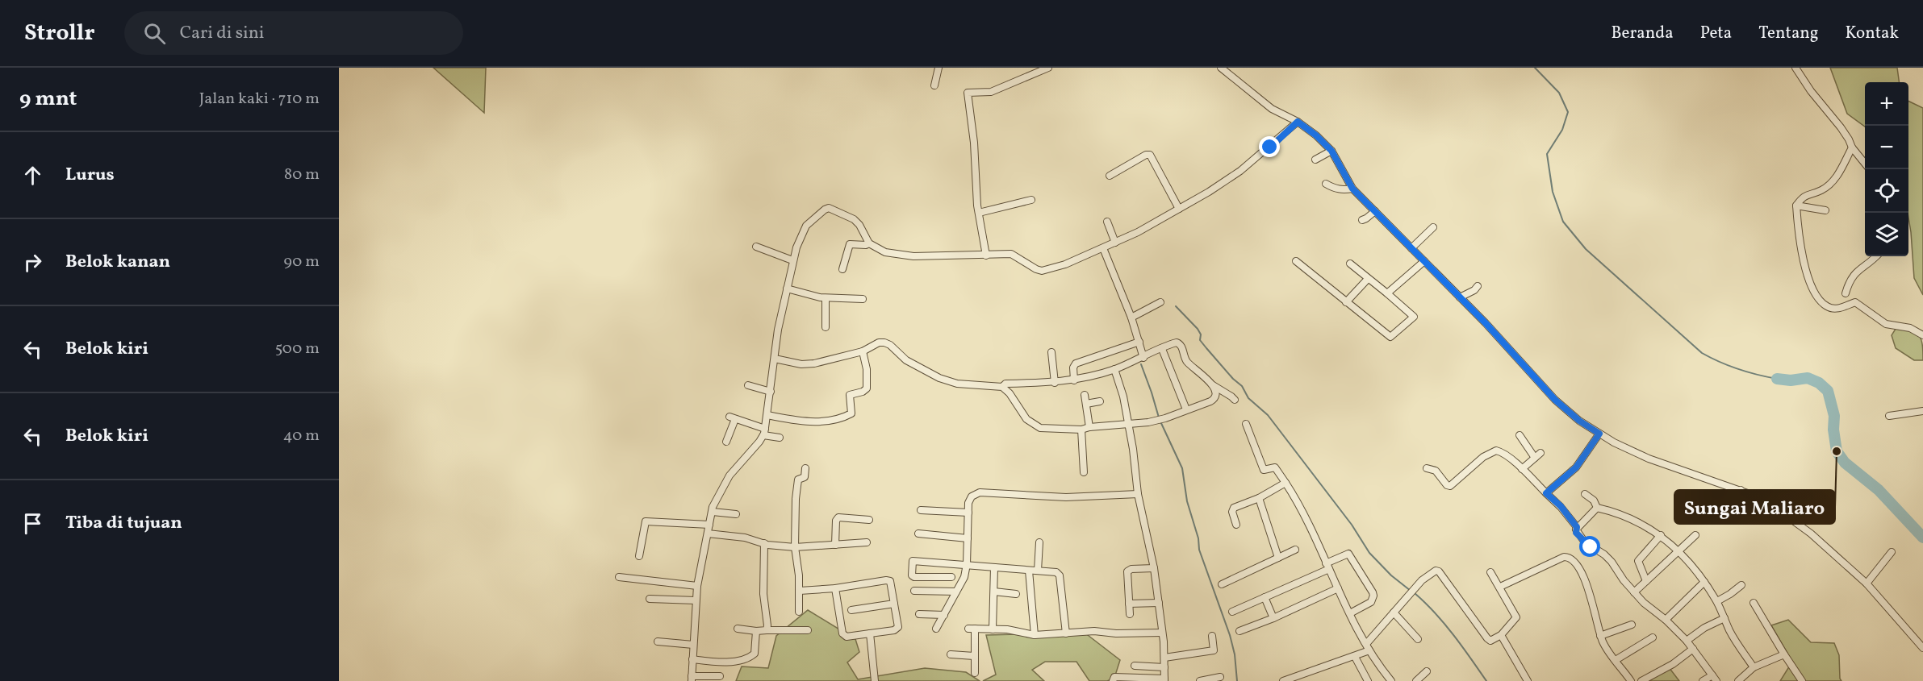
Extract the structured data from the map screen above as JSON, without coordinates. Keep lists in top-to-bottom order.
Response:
{
  "places": ["Sungai Maliaro"],
  "page": {
    "header": "Strollr",
    "search": "Cari di sini",
    "nav": [
      "Beranda",
      "Peta",
      "Tentang",
      "Kontak"
    ],
    "heading": ["9 mnt", "Jalan kaki · 710 m"],
    "map_buttons": ["+", "−"],
    "list": [
      ["Lurus", "80 m"],
      ["Belok kanan", "90 m"],
      ["Belok kiri", "500 m"],
      ["Belok kiri", "40 m"],
      "Tiba di tujuan"
    ]
  }
}
